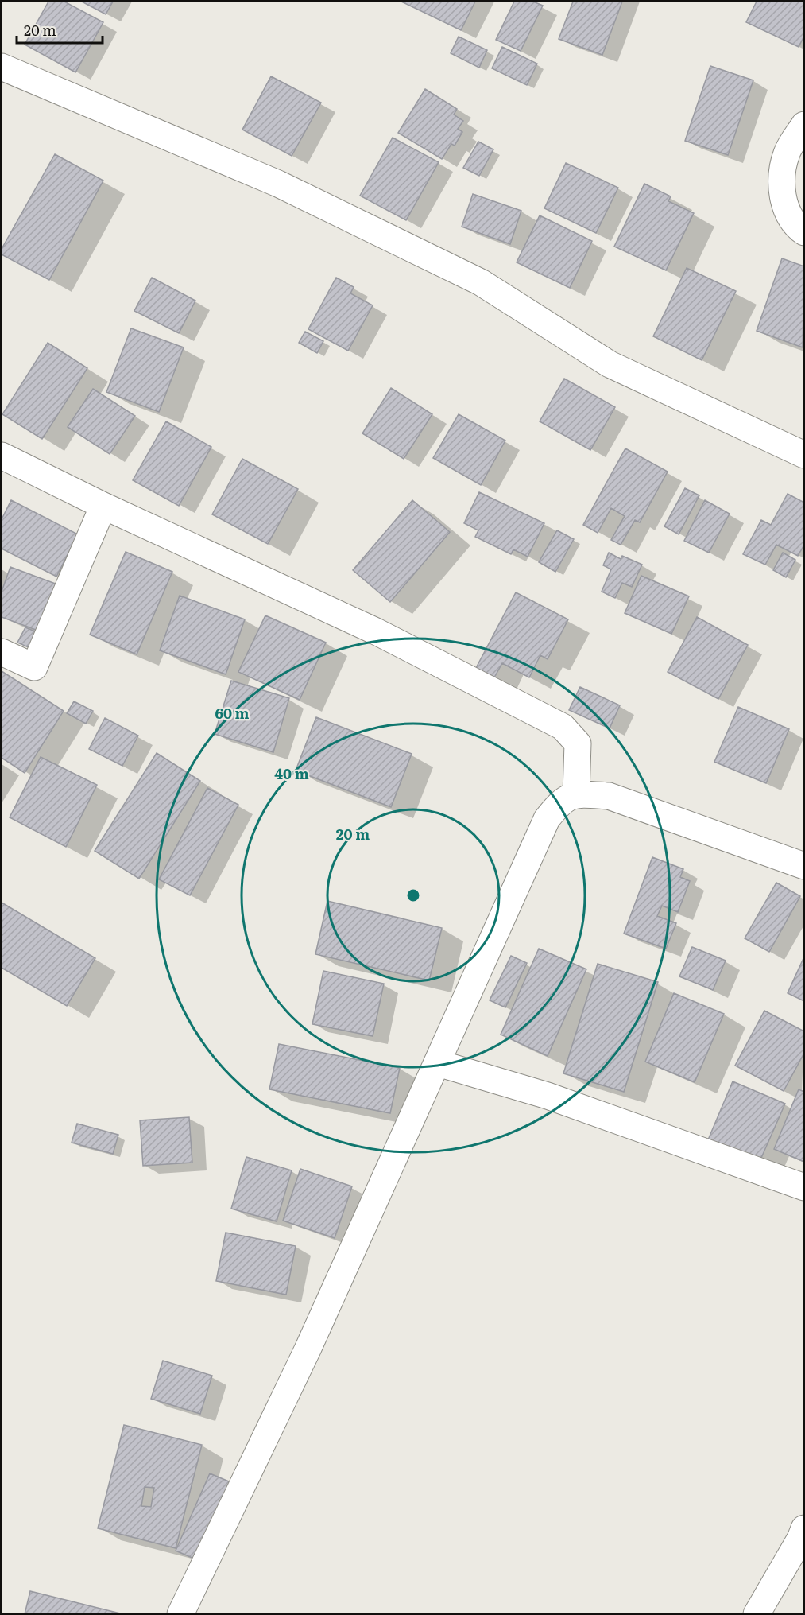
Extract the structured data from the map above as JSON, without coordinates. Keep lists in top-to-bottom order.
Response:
{
  "scale_bar": "20 m",
  "rings": ["60 m", "40 m", "20 m"]
}
